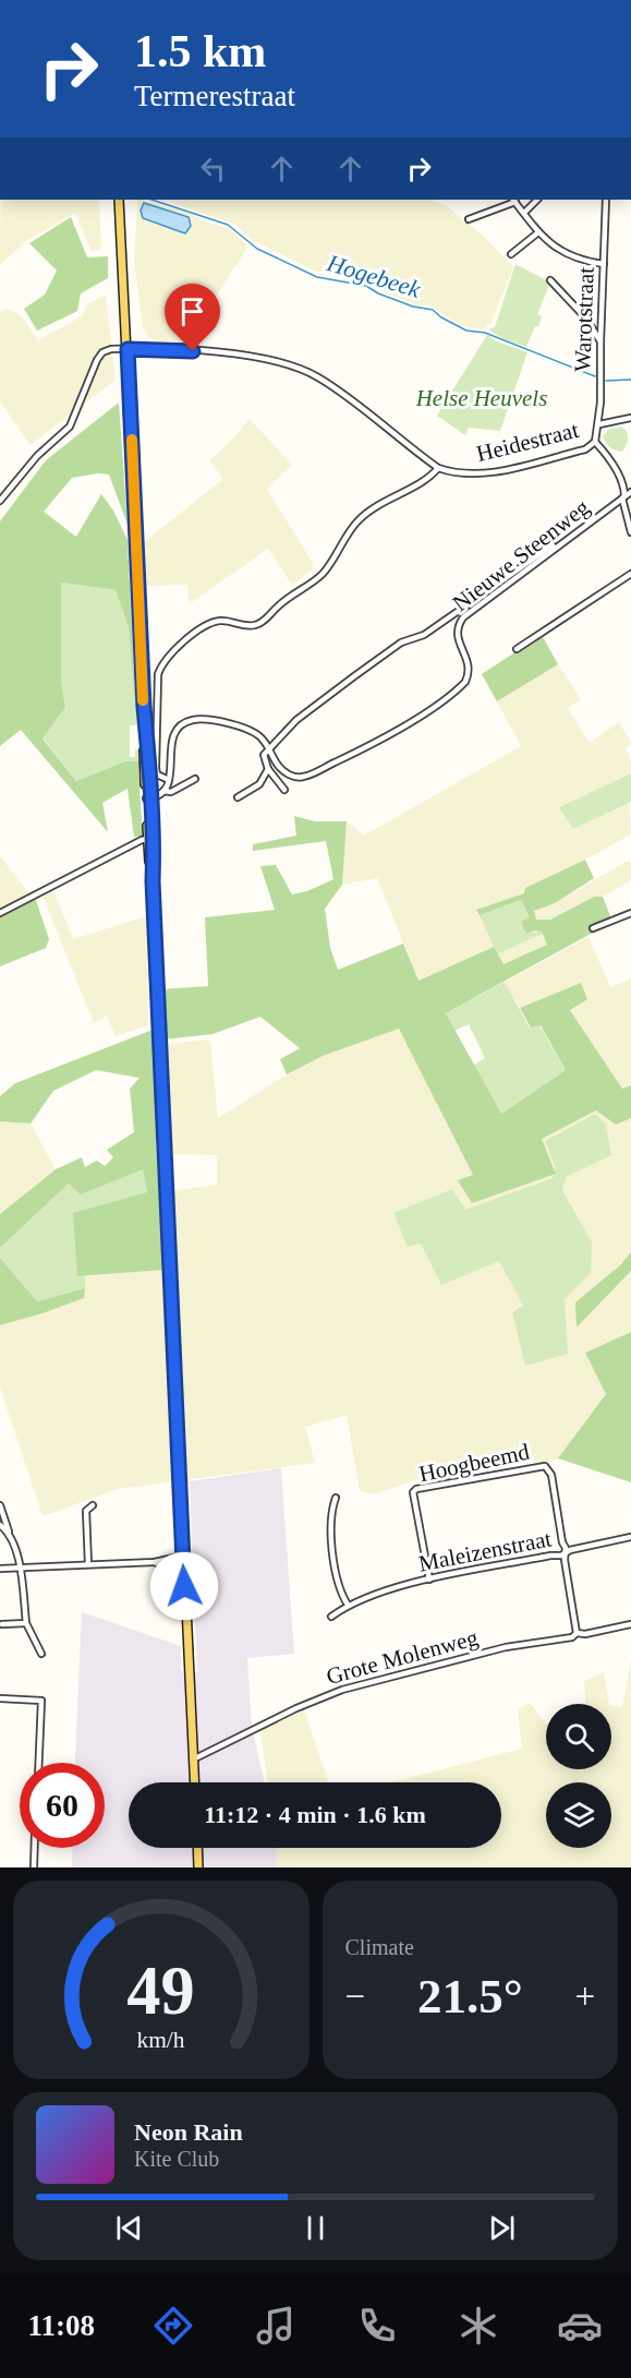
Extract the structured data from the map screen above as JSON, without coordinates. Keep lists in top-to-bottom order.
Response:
{
  "streets": {
    "street": [
      "Warotstraat",
      "Heidestraat",
      "Nieuwe Steenweg",
      "Hoogbeemd",
      "Maleizenstraat",
      "Grote Molenweg"
    ]
  },
  "crossings": [
    ["Warotstraat", "Heidestraat"],
    ["Hoogbeemd", "Maleizenstraat"]
  ],
  "water": ["Hogebeek"],
  "parks": ["Helse Heuvels"],
  "page": {
    "turn": ["1.5 km", "Termerestraat"],
    "limit": "60",
    "trip": "11:12 · 4 min · 1.6 km",
    "tile": "Climate",
    "heat": ["−", "21.5°", "+"],
    "song": ["Neon Rain", "Kite Club"],
    "tabs": "11:08",
    "gauge": ["49", "km/h"]
  }
}
